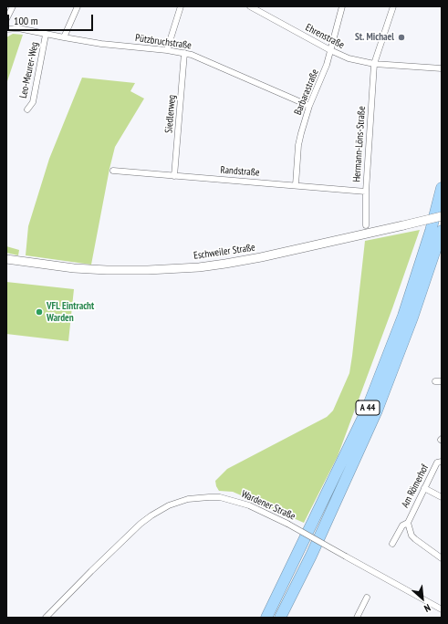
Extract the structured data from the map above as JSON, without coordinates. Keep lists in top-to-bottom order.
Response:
{
  "streets": {
    "highway": ["A 44"],
    "street": [
      "Ehrenstraße",
      "Pützbruchstraße",
      "Leo-Meurer-Weg",
      "Barbarastraße",
      "Siedlerweg",
      "Hermann-Löns-Straße",
      "Randstraße",
      "Eschweiler Straße",
      "Am Römerhof",
      "Wardener Straße"
    ]
  },
  "crossings": [
    ["Ehrenstraße", "Barbarastraße"],
    ["Ehrenstraße", "Hermann-Löns-Straße"],
    ["Pützbruchstraße", "Leo-Meurer-Weg"],
    ["Pützbruchstraße", "Barbarastraße"],
    ["Pützbruchstraße", "Siedlerweg"],
    ["Barbarastraße", "Randstraße"],
    ["Siedlerweg", "Randstraße"],
    ["Hermann-Löns-Straße", "Randstraße"]
  ],
  "places": ["St. Michael", "VFL Eintracht Warden"],
  "scale_bar": "100 m",
  "north": "bottom right"
}
